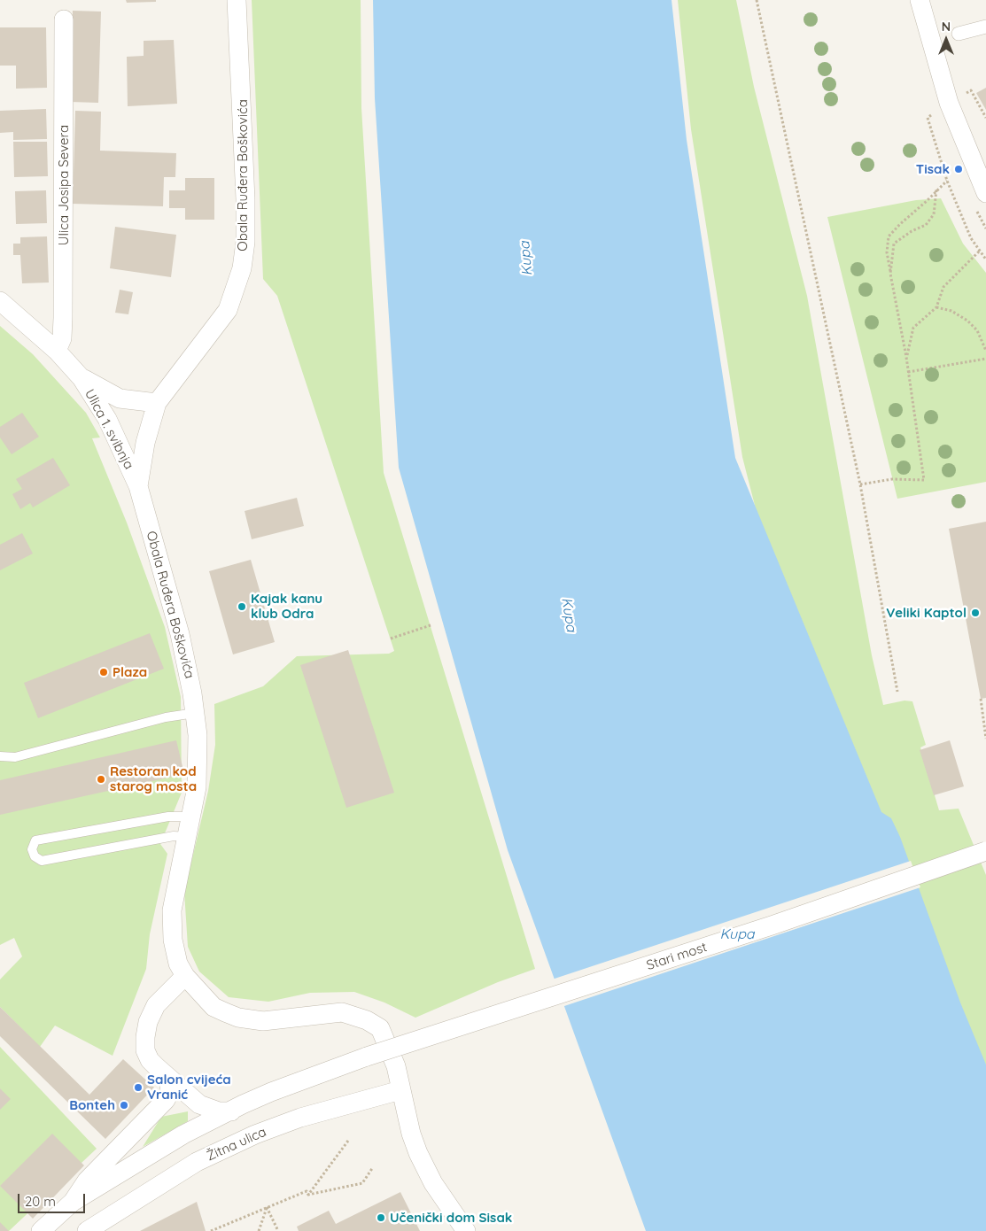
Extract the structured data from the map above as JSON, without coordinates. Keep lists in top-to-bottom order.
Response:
{
  "streets": {
    "street": [
      "Obala Ruđera Boškovića",
      "Ulica Josipa Severa",
      "Ulica 1. svibnja",
      "Stari most",
      "Žitna ulica"
    ]
  },
  "crossings": [
    ["Obala Ruđera Boškovića", "Ulica 1. svibnja"],
    ["Obala Ruđera Boškovića", "Žitna ulica"],
    ["Ulica Josipa Severa", "Ulica 1. svibnja"]
  ],
  "water": ["Kupa"],
  "places": [
    "Tisak",
    "Kajak kanu klub Odra",
    "Veliki Kaptol",
    "Plaza",
    "Restoran kod starog mosta",
    "Salon cvijeća Vranić",
    "Bonteh",
    "Učenički dom Sisak"
  ],
  "scale_bar": "20 m",
  "north": "top"
}
